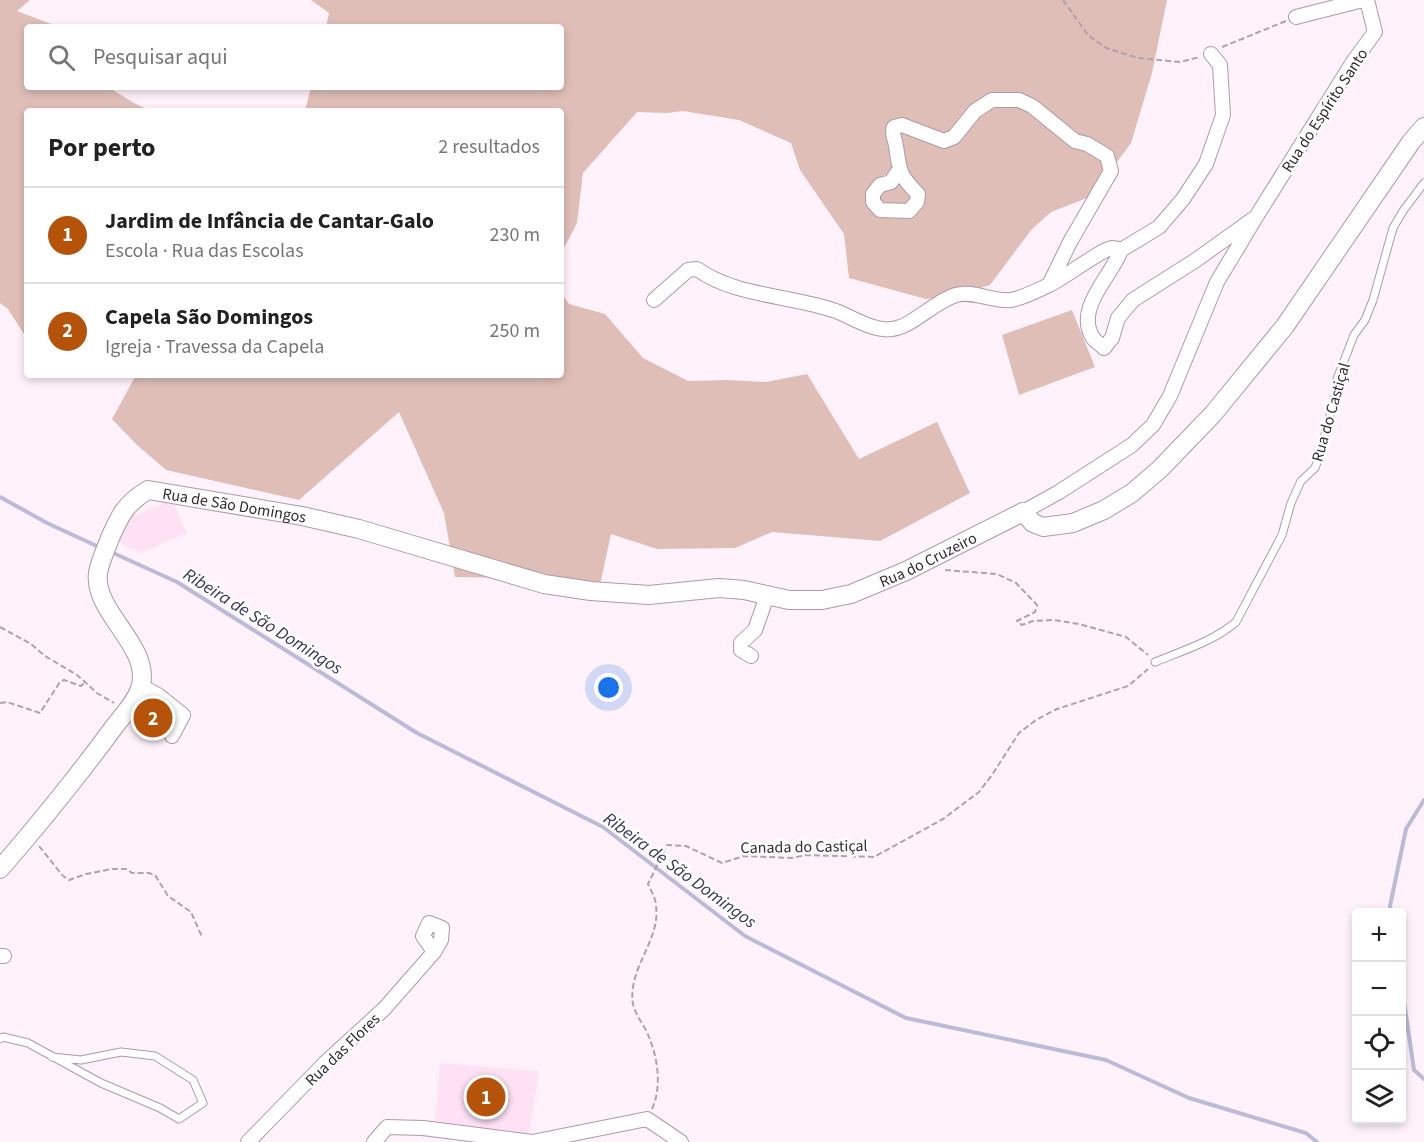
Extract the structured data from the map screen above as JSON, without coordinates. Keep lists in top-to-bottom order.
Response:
{
  "streets": {
    "street": [
      "Rua do Espírito Santo",
      "Rua de São Domingos",
      "Rua do Cruzeiro",
      "Rua das Flores"
    ],
    "lane": ["Rua do Castiçal"],
    "path": ["Canada do Castiçal"]
  },
  "crossings": [
    ["Rua do Espírito Santo", "Rua do Cruzeiro"],
    ["Rua do Castiçal", "Canada do Castiçal"],
    ["Rua de São Domingos", "Rua do Cruzeiro"]
  ],
  "water": ["Ribeira de São Domingos"],
  "page": {
    "search": "Pesquisar aqui",
    "heading": ["Por perto", "2 resultados"],
    "list": [
      {
        "mark": "1",
        "name": "Jardim de Infância de Cantar-Galo",
        "note": "Escola · Rua das Escolas",
        "value": "230 m"
      },
      {
        "mark": "2",
        "name": "Capela São Domingos",
        "note": "Igreja · Travessa da Capela",
        "value": "250 m"
      }
    ],
    "pins": ["2", "1"],
    "map_buttons": ["+", "−"]
  }
}
